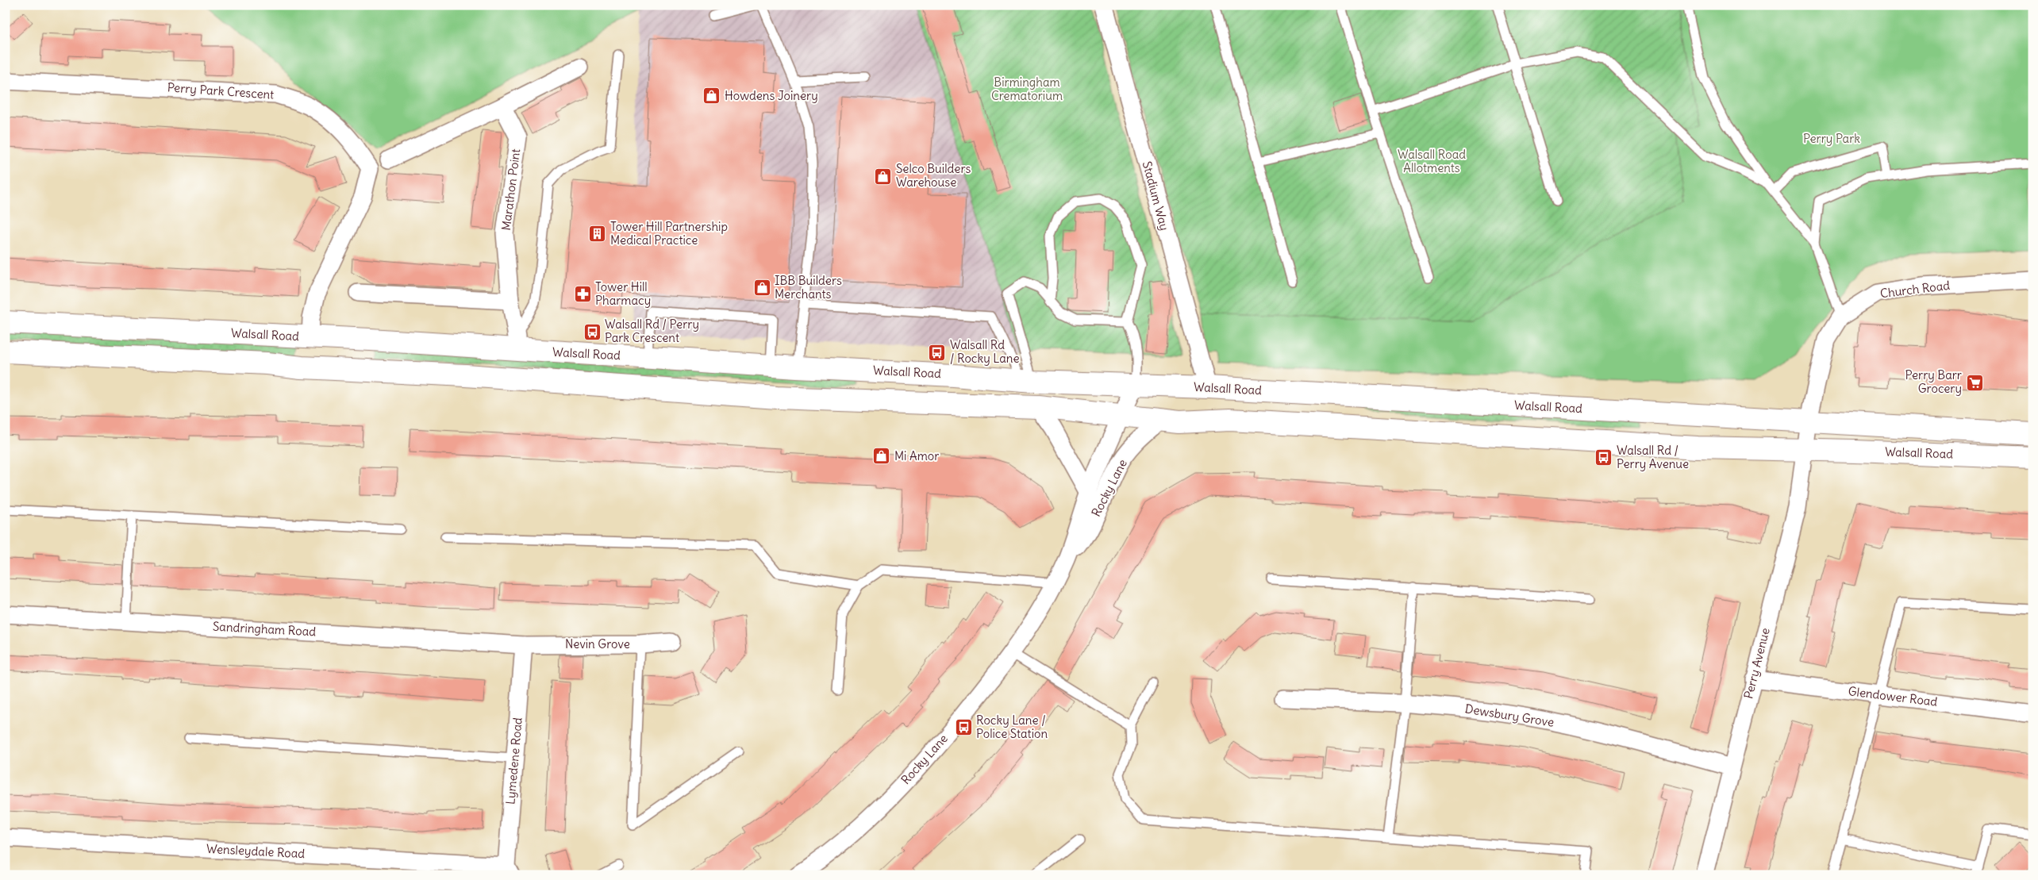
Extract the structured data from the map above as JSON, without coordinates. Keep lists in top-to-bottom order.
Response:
{
  "streets": {
    "highway": ["Walsall Road"],
    "street": [
      "Perry Park Crescent",
      "Marathon Point",
      "Stadium Way",
      "Church Road",
      "Rocky Lane",
      "Sandringham Road",
      "Nevin Grove",
      "Perry Avenue",
      "Glendower Road",
      "Dewsbury Grove",
      "Lymedene Road",
      "Wensleydale Road"
    ]
  },
  "crossings": [
    ["Perry Park Crescent", "Walsall Road"],
    ["Marathon Point", "Walsall Road"],
    ["Stadium Way", "Walsall Road"],
    ["Church Road", "Walsall Road"],
    ["Walsall Road", "Rocky Lane"],
    ["Walsall Road", "Perry Avenue"],
    ["Sandringham Road", "Nevin Grove"],
    ["Sandringham Road", "Lymedene Road"],
    ["Nevin Grove", "Lymedene Road"],
    ["Perry Avenue", "Glendower Road"],
    ["Perry Avenue", "Dewsbury Grove"],
    ["Lymedene Road", "Wensleydale Road"]
  ],
  "parks": ["Birmingham Crematorium", "Perry Park", "Walsall Road Allotments"],
  "places": {
    "shop": [
      "Howdens Joinery",
      "Selco Builders Warehouse",
      "IBB Builders Merchants",
      "Mi Amor"
    ],
    "building": ["Tower Hill Partnership Medical Practice"],
    "pharmacy": ["Tower Hill Pharmacy"],
    "bus stop": [
      "Walsall Rd / Perry Park Crescent",
      "Walsall Rd / Rocky Lane",
      "Walsall Rd / Perry Avenue",
      "Rocky Lane / Police Station"
    ],
    "supermarket": ["Perry Barr Grocery"]
  }
}
